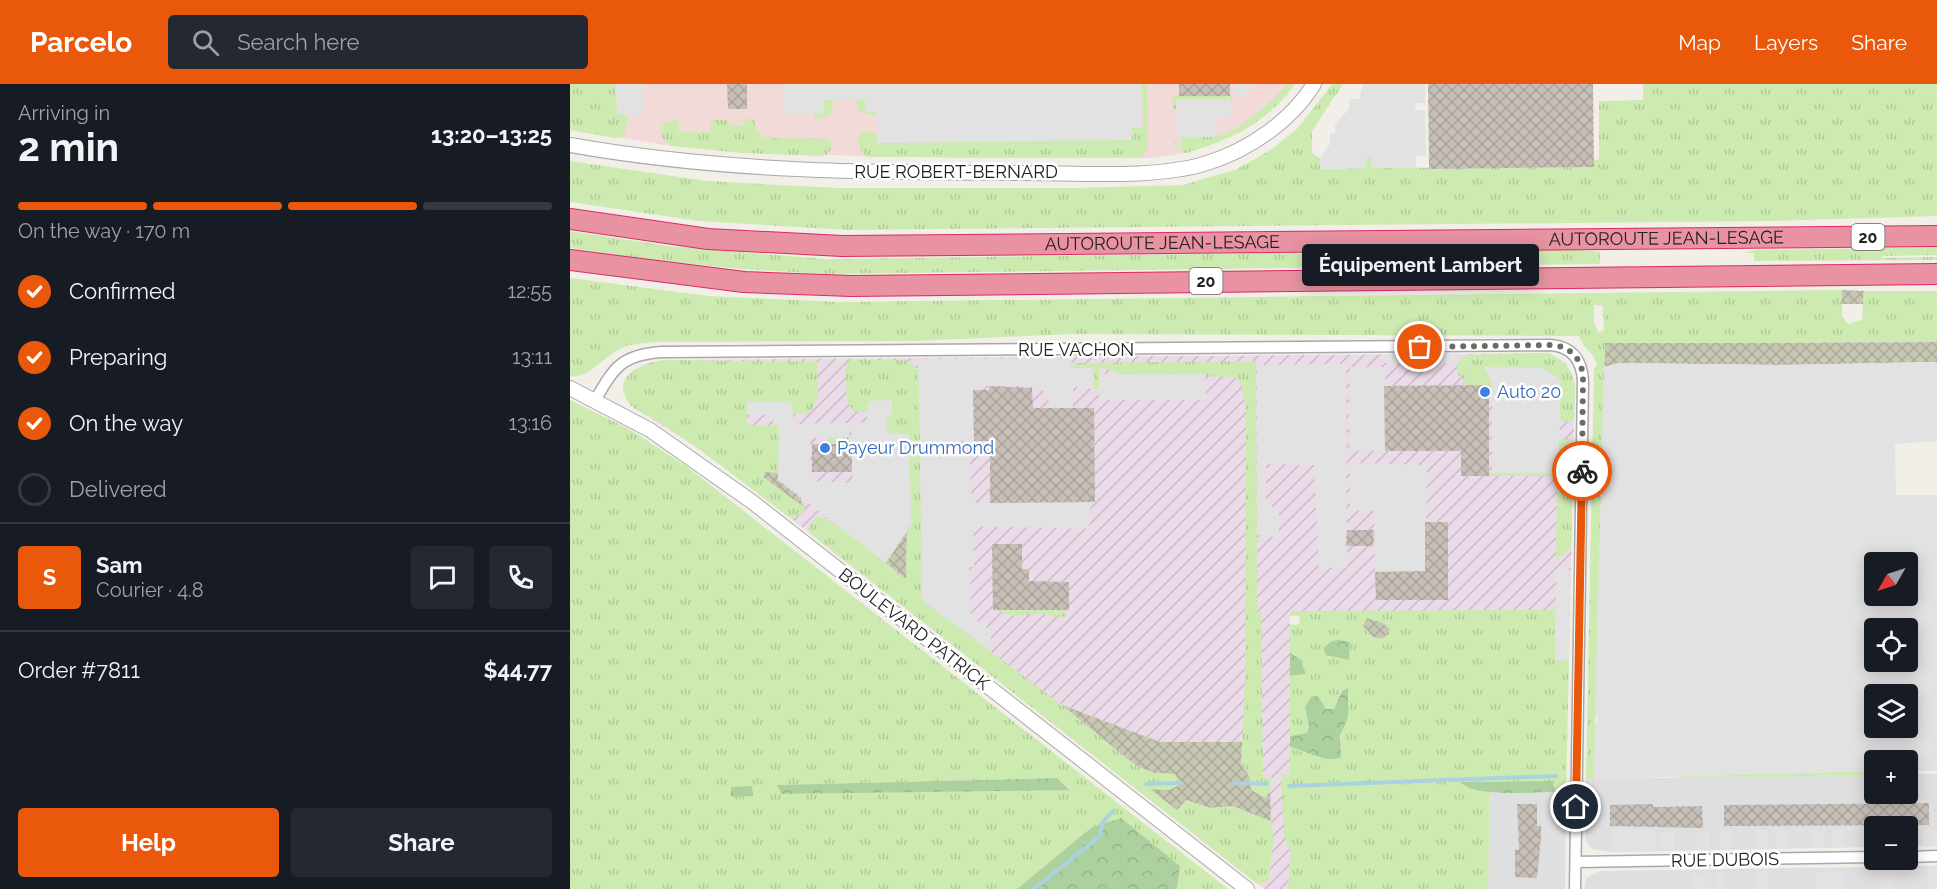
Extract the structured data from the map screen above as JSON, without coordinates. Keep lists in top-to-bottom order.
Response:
{
  "streets": {
    "highway": ["20", "AUTOROUTE JEAN-LESAGE"],
    "street": [
      "RUE ROBERT-BERNARD",
      "RUE VACHON",
      "BOULEVARD PATRICK",
      "RUE DUBOIS"
    ]
  },
  "crossings": [
    ["RUE VACHON", "BOULEVARD PATRICK"],
    ["RUE VACHON", "RUE DUBOIS"]
  ],
  "places": ["Équipement Lambert", "Auto 20", "Payeur Drummond"],
  "north": "bottom left",
  "page": {
    "header": "Parcelo",
    "search": "Search here",
    "nav": ["Map", "Layers", "Share"],
    "heading": ["2 min", "Arriving in", "13:20–13:25"],
    "panel": [
      "Sam",
      "Courier · 4.8",
      "Order #7811",
      "$44.77"
    ],
    "bar": "On the way · 170 m",
    "bubble": "Équipement Lambert",
    "list": [
      ["Confirmed", "12:55"],
      ["Preparing", "13:11"],
      ["On the way", "13:16"],
      "Delivered"
    ],
    "round": "S",
    "map_buttons": ["+", "−"],
    "buttons": ["Help", "Share"]
  }
}
